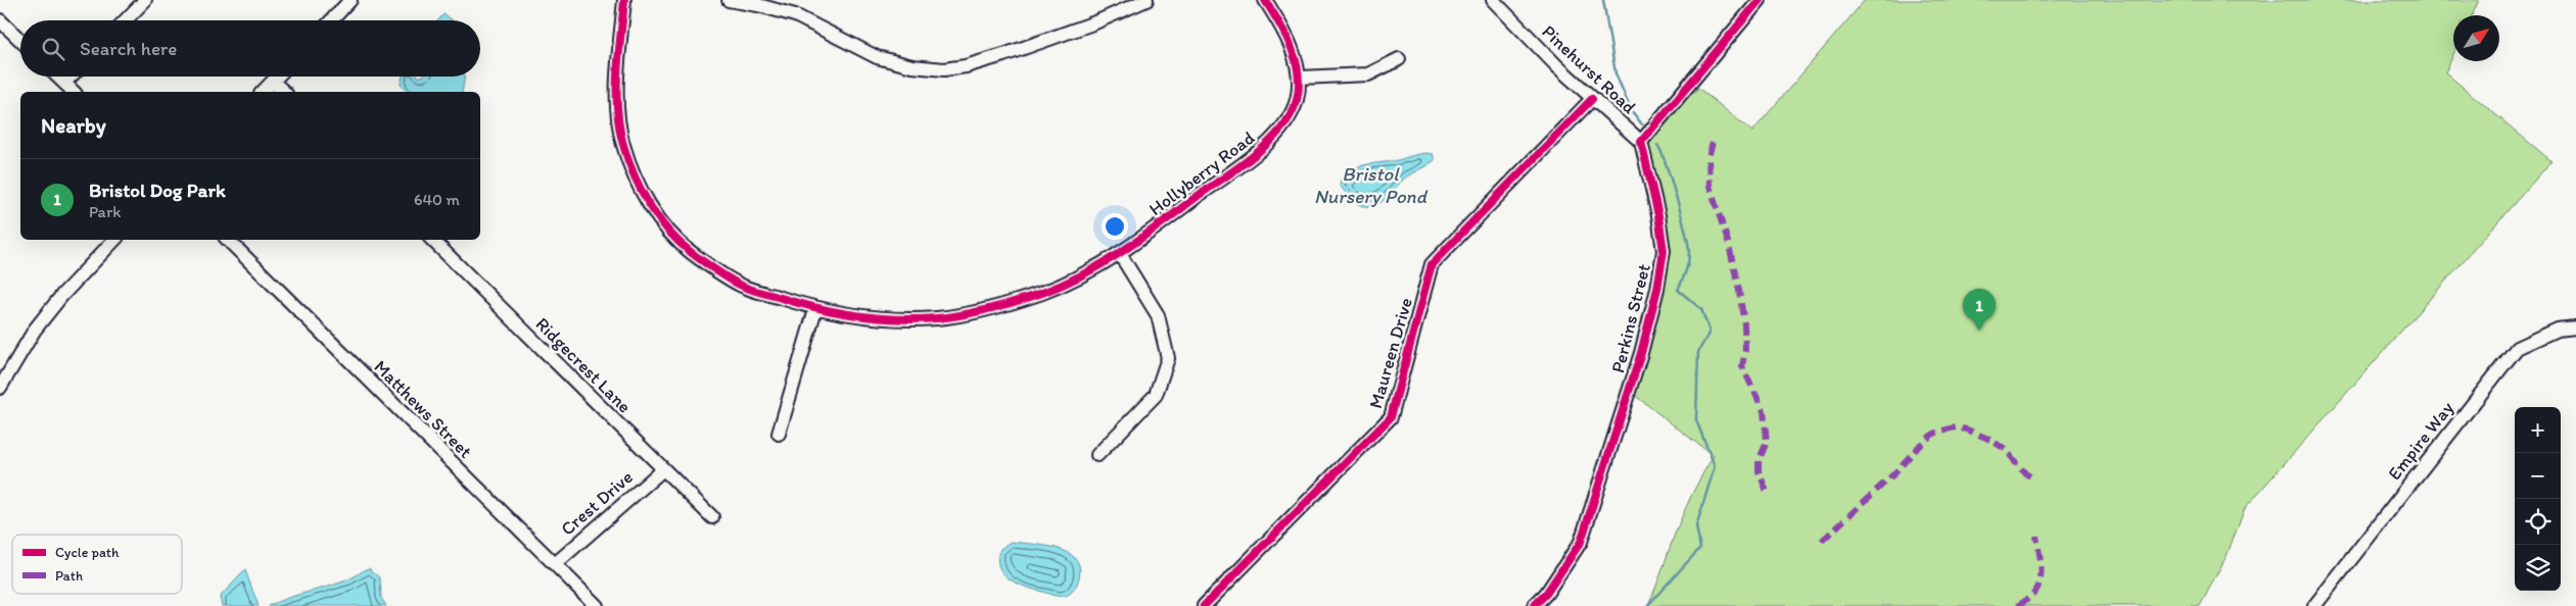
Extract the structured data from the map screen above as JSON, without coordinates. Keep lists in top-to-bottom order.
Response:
{
  "streets": {
    "street": [
      "Pinehurst Road",
      "Hollyberry Road",
      "Perkins Street",
      "Maureen Drive",
      "Ridgecrest Lane",
      "Matthews Street",
      "Empire Way",
      "Crest Drive"
    ]
  },
  "crossings": [
    ["Pinehurst Road", "Perkins Street"],
    ["Pinehurst Road", "Maureen Drive"],
    ["Ridgecrest Lane", "Crest Drive"],
    ["Matthews Street", "Crest Drive"]
  ],
  "water": ["Bristol Nursery Pond"],
  "legend": ["Cycle path", "Path"],
  "north": "top right",
  "page": {
    "search": "Search here",
    "heading": "Nearby",
    "list": [
      {
        "mark": "1",
        "name": "Bristol Dog Park",
        "note": "Park",
        "value": "640 m"
      }
    ],
    "pins": "1",
    "map_buttons": ["+", "−"]
  }
}
